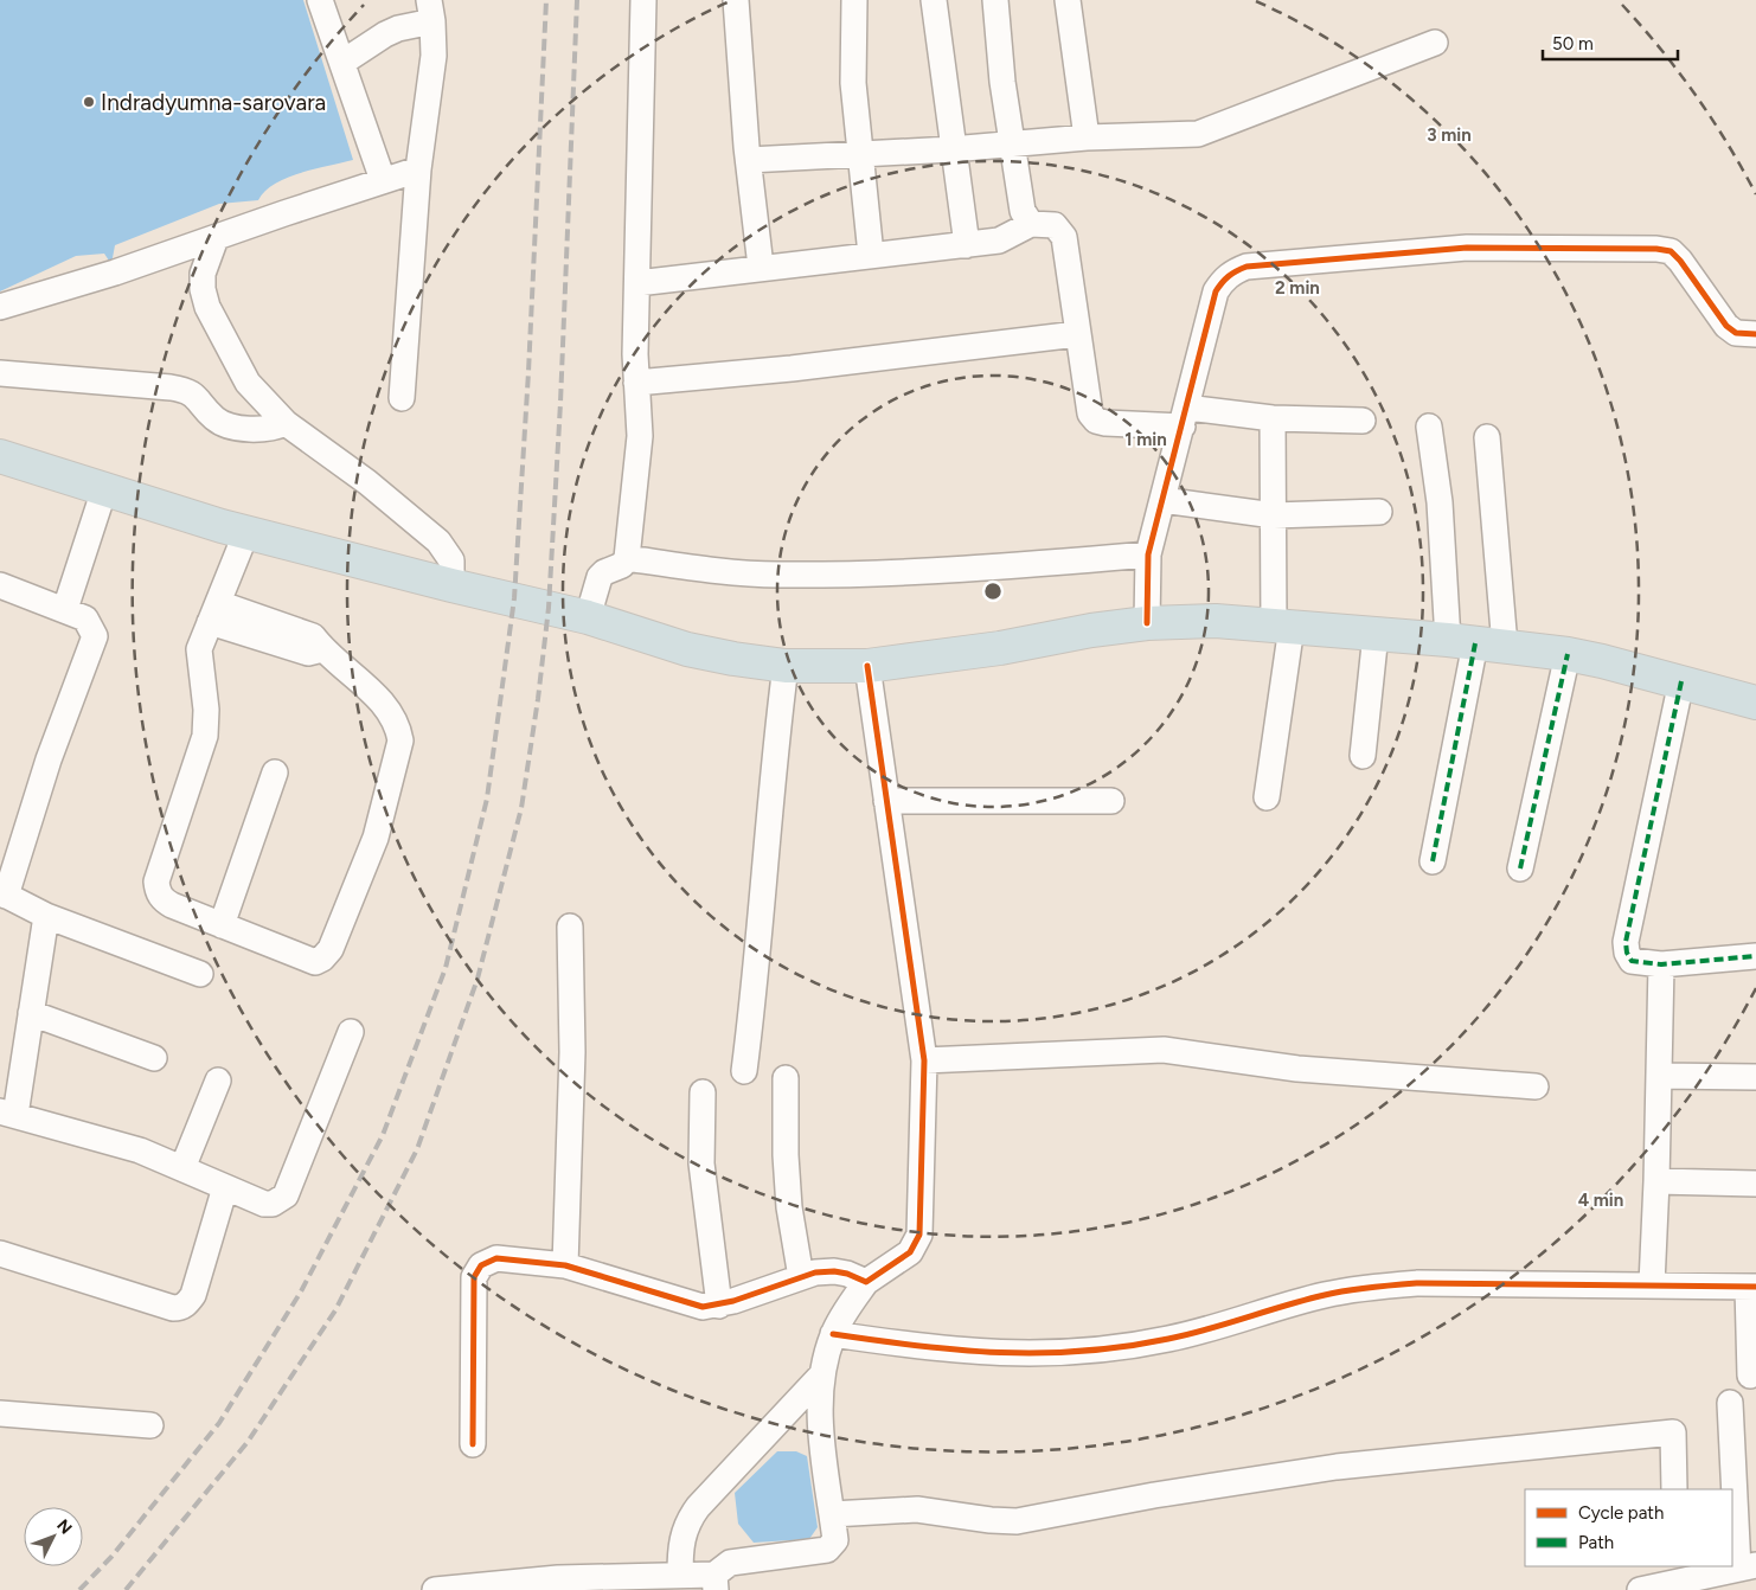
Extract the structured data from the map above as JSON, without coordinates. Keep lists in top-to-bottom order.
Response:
{
  "places": ["Indradyumna-sarovara"],
  "legend": ["Cycle path", "Path"],
  "scale_bar": "50 m",
  "north": "top right",
  "rings": [
    "3 min",
    "2 min",
    "1 min",
    "4 min"
  ]
}
